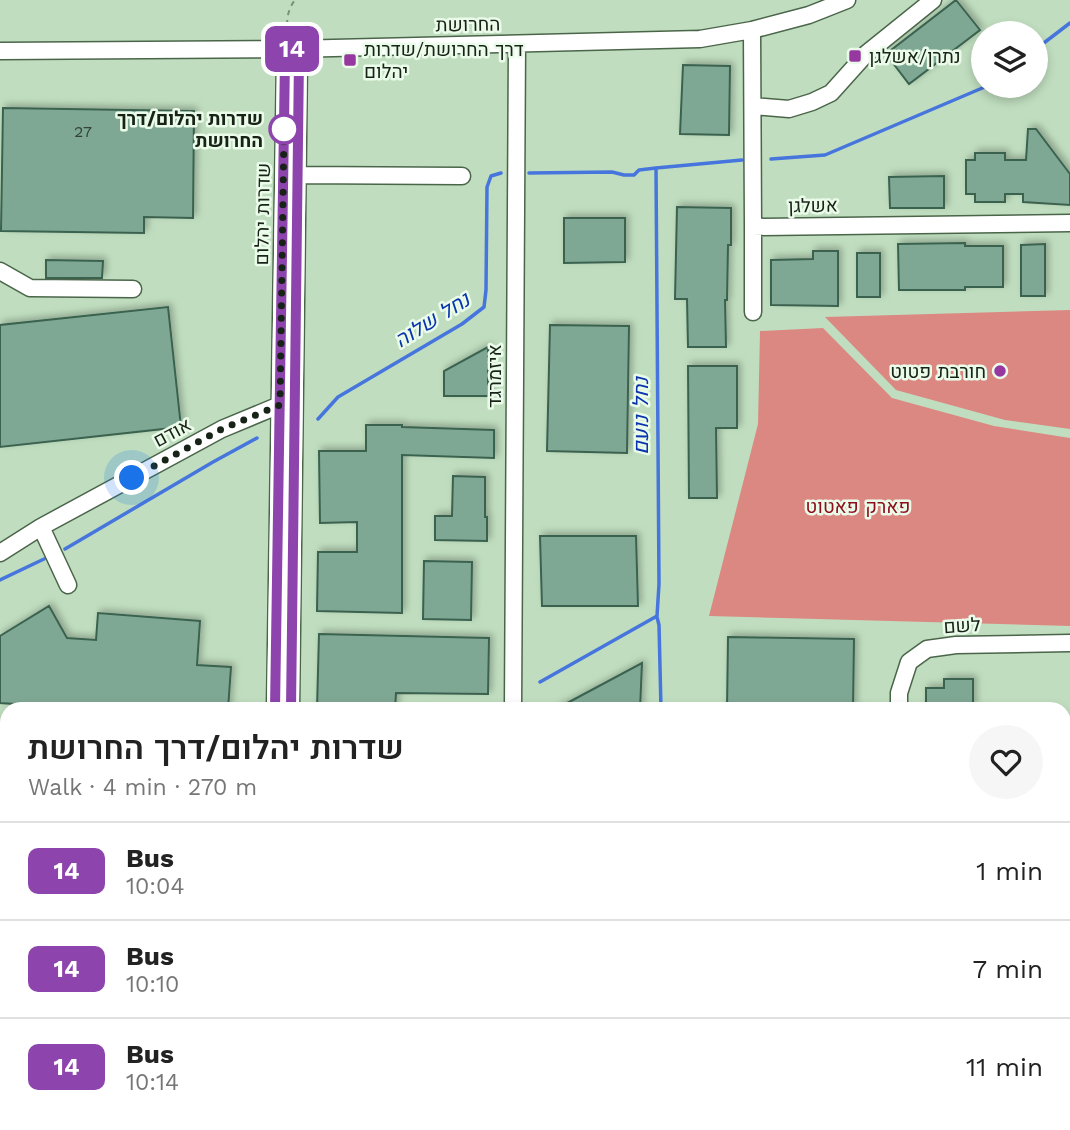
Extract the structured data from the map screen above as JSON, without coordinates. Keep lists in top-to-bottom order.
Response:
{
  "streets": {
    "street": [
      "החרושת",
      "אשלגן",
      "שדרות יהלום",
      "איזמרגד",
      "אודם",
      "לשם"
    ]
  },
  "crossings": [
    ["החרושת", "שדרות יהלום"],
    ["החרושת", "איזמרגד"],
    ["שדרות יהלום", "אודם"]
  ],
  "water": ["נחל שלוה", "נחל נועם"],
  "parks": ["פארק פאטוט"],
  "places": {
    "transit": ["נתרן/אשלגן", "דרך החרושת/שדרות יהלום"],
    "other": ["שדרות יהלום/דרך החרושת", "חורבת פטוט"]
  },
  "lines": ["bus line 14"],
  "house_numbers": ["27"],
  "page": {
    "on_map": "14",
    "heading": ["שדרות יהלום/דרך החרושת", "Walk · 4 min · 270 m"],
    "list": [
      {
        "mark": "14",
        "name": "Bus",
        "note": "10:04",
        "value": "1 min"
      },
      {
        "mark": "14",
        "name": "Bus",
        "note": "10:10",
        "value": "7 min"
      },
      {
        "mark": "14",
        "name": "Bus",
        "note": "10:14",
        "value": "11 min"
      }
    ]
  }
}
